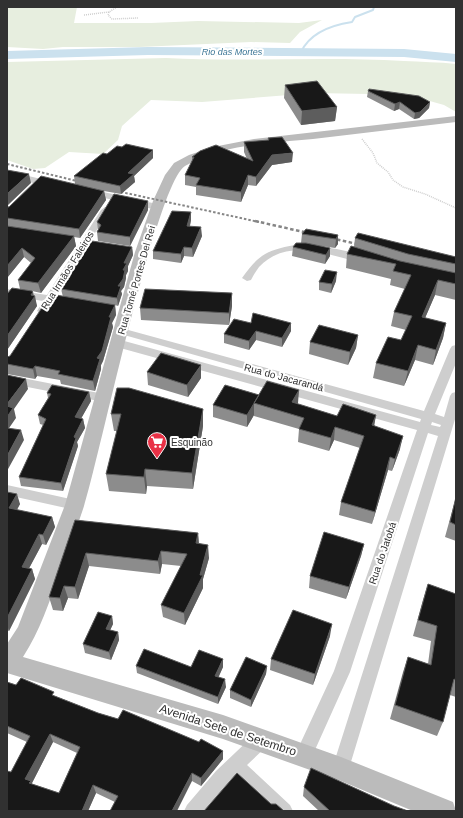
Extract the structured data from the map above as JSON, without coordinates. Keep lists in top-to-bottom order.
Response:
{
  "streets": {
    "main road": ["Rua Tomé Portes Del Rei", "Avenida Sete de Setembro"],
    "street": ["Rua Irmãos Faleiros", "Rua do Jacarandá", "Rua do Jatobá"]
  },
  "crossings": [
    ["Rua Tomé Portes Del Rei", "Rua do Jacarandá"],
    ["Rua Tomé Portes Del Rei", "Avenida Sete de Setembro"],
    ["Rua do Jacarandá", "Rua do Jatobá"],
    ["Rua do Jatobá", "Avenida Sete de Setembro"]
  ],
  "water": ["Rio das Mortes"],
  "places": {
    "supermarket": ["Esquinão"]
  }
}
